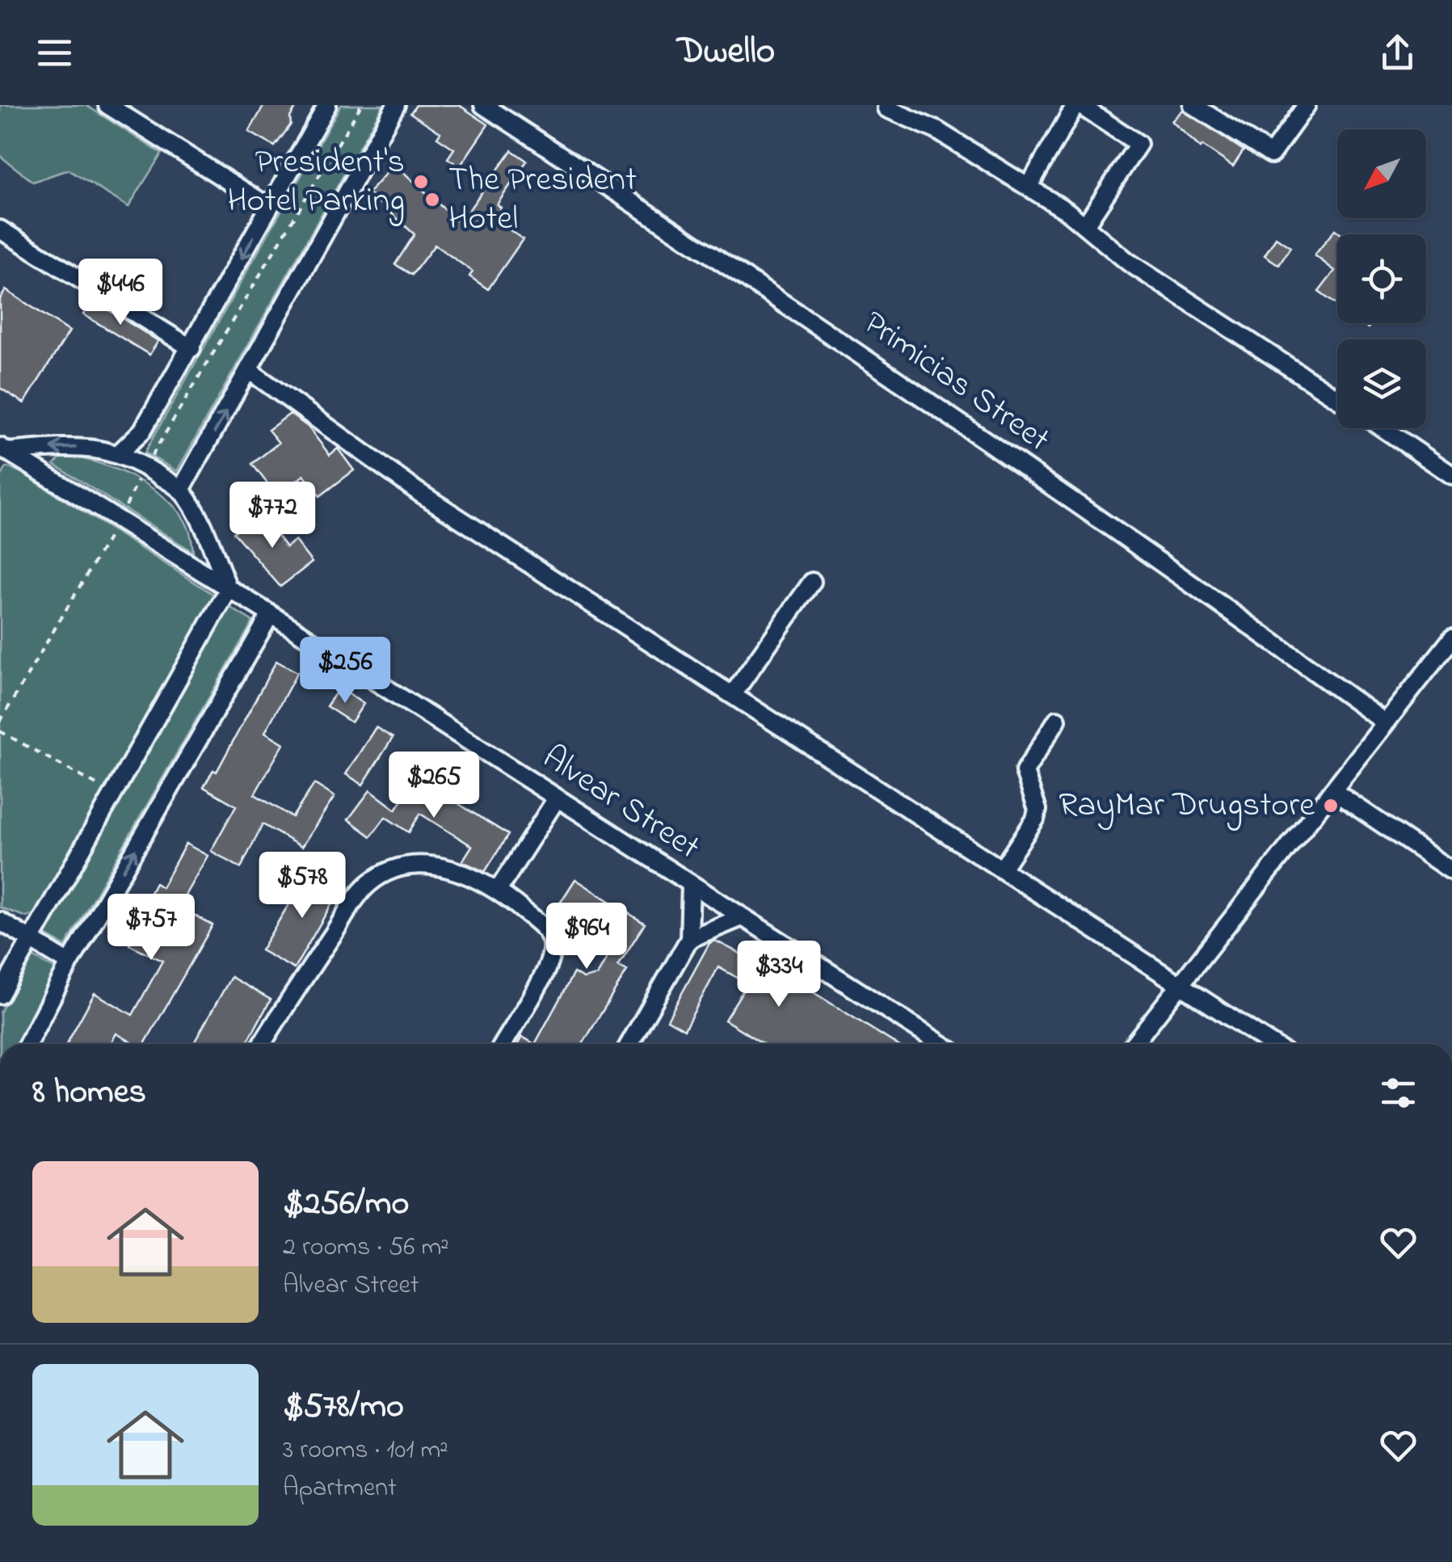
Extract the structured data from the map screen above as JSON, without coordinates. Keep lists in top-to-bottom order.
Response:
{
  "streets": {
    "street": ["Primicias Street", "Alvear Street"]
  },
  "places": ["President's Hotel Parking", "The President Hotel", "RayMar Drugstore"],
  "north": "bottom left",
  "page": {
    "header": "Dwello",
    "price": [
      "$446",
      "$772",
      "$256",
      "$265",
      "$578",
      "$757",
      "$964",
      "$334"
    ],
    "heading": "8 homes",
    "list": [
      {
        "name": "$256/mo",
        "note": "2 rooms · 56 m² · Alvear Street"
      },
      {
        "name": "$578/mo",
        "note": "3 rooms · 101 m² · Apartment"
      }
    ]
  }
}
